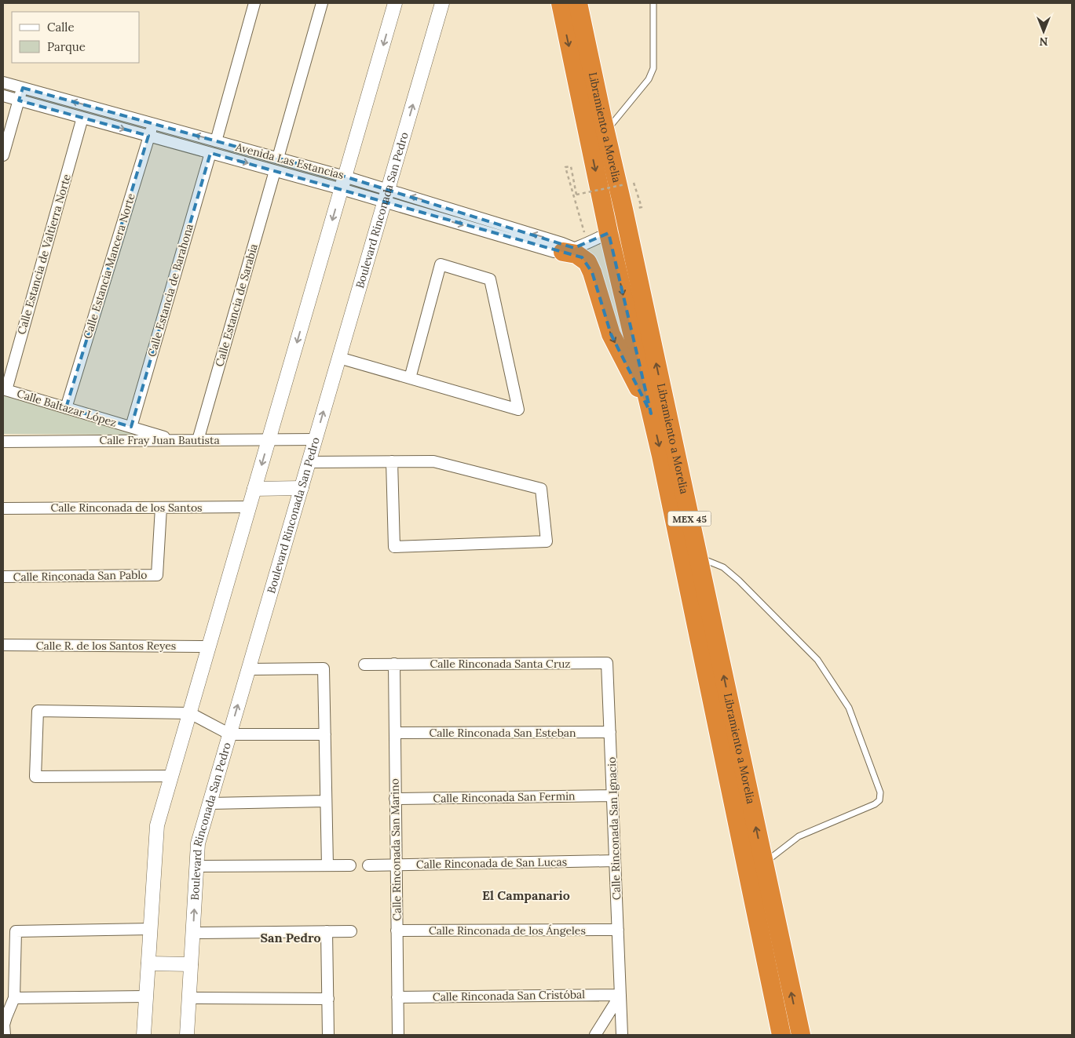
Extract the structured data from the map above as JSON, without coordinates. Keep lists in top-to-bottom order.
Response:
{
  "streets": {
    "highway": ["Libramiento a Morelia", "MEX 45"],
    "street": [
      "Avenida Las Estancias",
      "Boulevard Rinconada San Pedro",
      "Calle Estancia de Valtierra Norte",
      "Calle Estancia Mancera Norte",
      "Calle Estancia de Barahona",
      "Calle Estancia de Sarabia",
      "Calle Baltazar López",
      "Calle Fray Juan Bautista",
      "Calle Rinconada de los Santos",
      "Calle Rinconada San Pablo",
      "Calle R. de los Santos Reyes",
      "Calle Rinconada Santa Cruz",
      "Calle Rinconada San Esteban",
      "Calle Rinconada San Fermin",
      "Calle Rinconada San Ignacio",
      "Calle Rinconada San Marino",
      "Calle Rinconada de San Lucas",
      "Calle Rinconada de los Ángeles",
      "Calle Rinconada San Cristóbal"
    ]
  },
  "crossings": [
    ["Libramiento a Morelia", "Avenida Las Estancias"],
    ["Avenida Las Estancias", "Boulevard Rinconada San Pedro"],
    ["Avenida Las Estancias", "Calle Estancia de Valtierra Norte"],
    ["Avenida Las Estancias", "Calle Estancia Mancera Norte"],
    ["Avenida Las Estancias", "Calle Estancia de Barahona"],
    ["Avenida Las Estancias", "Calle Estancia de Sarabia"],
    ["Boulevard Rinconada San Pedro", "Calle Fray Juan Bautista"],
    ["Calle Estancia de Valtierra Norte", "Calle Baltazar López"],
    ["Calle Estancia Mancera Norte", "Calle Baltazar López"],
    ["Calle Estancia de Barahona", "Calle Baltazar López"],
    ["Calle Estancia de Sarabia", "Calle Fray Juan Bautista"],
    ["Calle Baltazar López", "Calle Fray Juan Bautista"],
    ["Calle Rinconada de los Santos", "Calle Rinconada San Pablo"],
    ["Calle Rinconada Santa Cruz", "Calle Rinconada San Ignacio"],
    ["Calle Rinconada Santa Cruz", "Calle Rinconada San Marino"],
    ["Calle Rinconada San Esteban", "Calle Rinconada San Ignacio"],
    ["Calle Rinconada San Esteban", "Calle Rinconada San Marino"],
    ["Calle Rinconada San Fermin", "Calle Rinconada San Ignacio"],
    ["Calle Rinconada San Fermin", "Calle Rinconada San Marino"],
    ["Calle Rinconada San Ignacio", "Calle Rinconada de San Lucas"],
    ["Calle Rinconada San Ignacio", "Calle Rinconada de los Ángeles"],
    ["Calle Rinconada San Ignacio", "Calle Rinconada San Cristóbal"],
    ["Calle Rinconada San Marino", "Calle Rinconada de San Lucas"],
    ["Calle Rinconada San Marino", "Calle Rinconada de los Ángeles"],
    ["Calle Rinconada San Marino", "Calle Rinconada San Cristóbal"]
  ],
  "districts": ["El Campanario", "San Pedro"],
  "legend": ["Calle", "Parque"],
  "north": "bottom"
}
